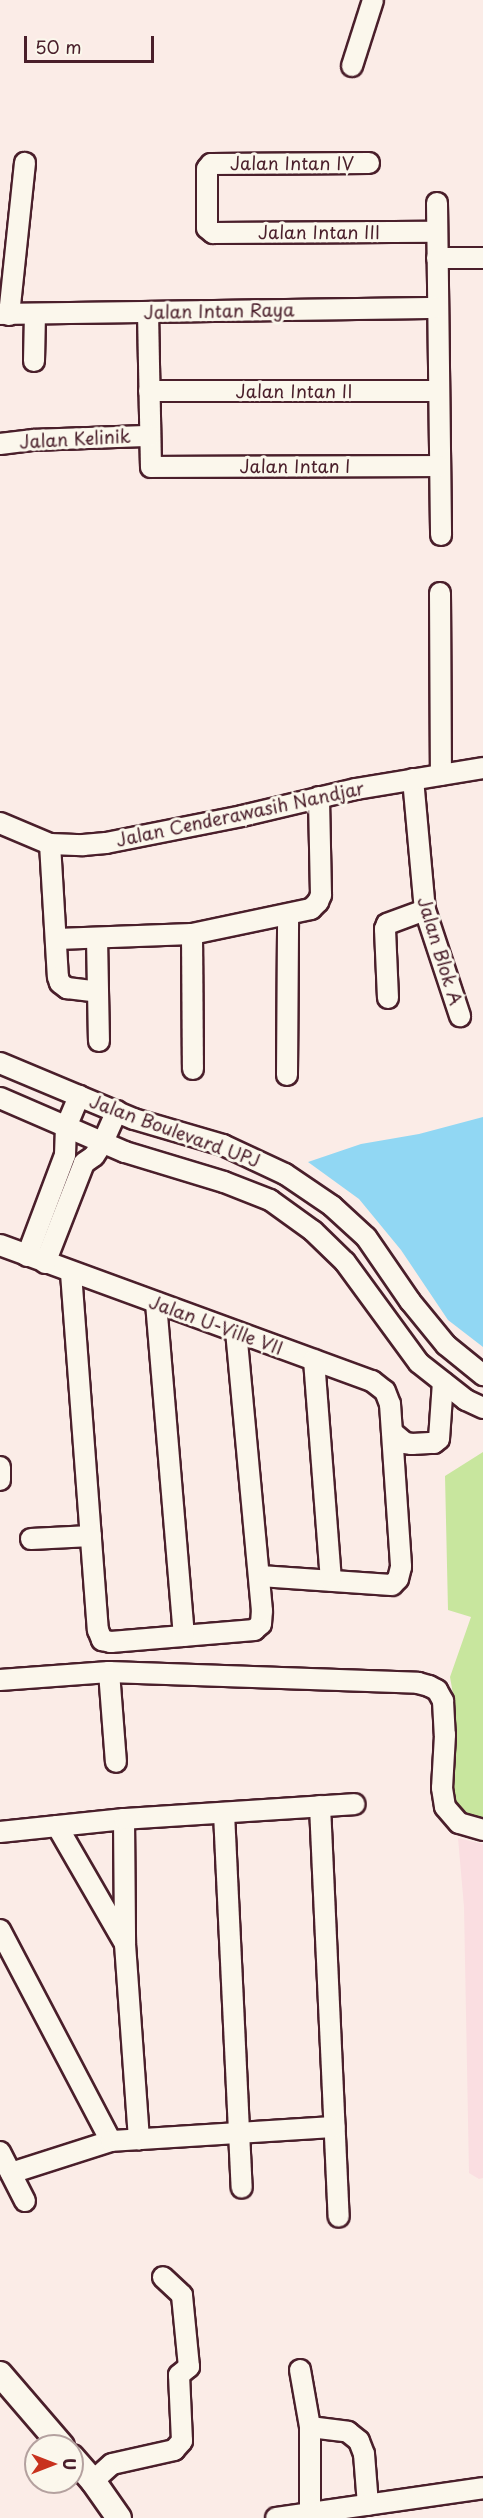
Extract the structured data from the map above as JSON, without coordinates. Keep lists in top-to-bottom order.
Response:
{
  "streets": {
    "street": [
      "Jalan Intan IV",
      "Jalan Intan III",
      "Jalan Intan Raya",
      "Jalan Intan II",
      "Jalan Kelinik",
      "Jalan Intan I",
      "Jalan Cenderawasih Nandjar",
      "Jalan Blok A",
      "Jalan Boulevard UPJ",
      "Jalan U-Ville VII"
    ]
  },
  "crossings": [
    ["Jalan Intan IV", "Jalan Intan III"],
    ["Jalan Kelinik", "Jalan Intan I"],
    ["Jalan Cenderawasih Nandjar", "Jalan Blok A"]
  ],
  "scale_bar": "50 m",
  "north": "right"
}
